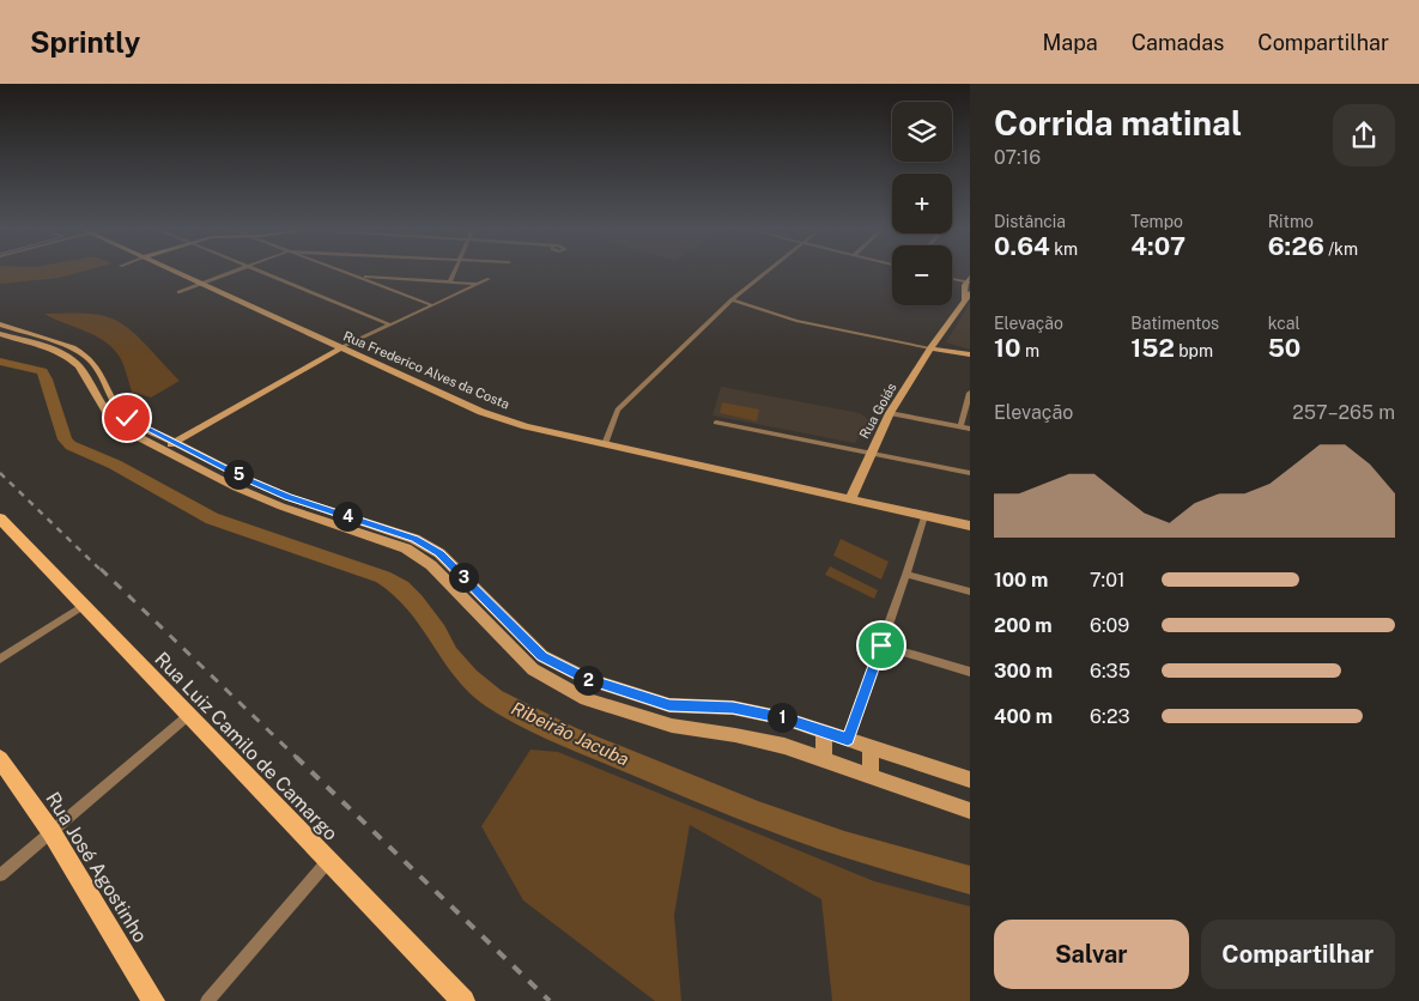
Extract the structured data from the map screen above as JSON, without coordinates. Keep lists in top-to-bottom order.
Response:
{
  "streets": {
    "main road": ["Rua Luiz Camilo de Camargo", "Rua José Agostinho"],
    "street": ["Rua Frederico Alves da Costa", "Rua Goiás"]
  },
  "crossings": [
    ["Rua Frederico Alves da Costa", "Rua Goiás"]
  ],
  "water": ["Ribeirão Jacuba"],
  "page": {
    "header": "Sprintly",
    "nav": ["Mapa", "Camadas", "Compartilhar"],
    "heading": ["Corrida matinal", "07:16"],
    "map_buttons": ["+", "−"],
    "stats": [
      ["Distância", "0.64 km"],
      ["Tempo", "4:07"],
      ["Ritmo", "6:26 /km"],
      ["Elevação", "10 m"],
      ["Batimentos", "152 bpm"],
      ["kcal", "50"]
    ],
    "chart": ["Elevação", "257–265 m"],
    "pins": [
      "5",
      "4",
      "3",
      "2",
      "1"
    ],
    "list": [
      {
        "name": "100 m",
        "note": "7:01"
      },
      {
        "name": "200 m",
        "note": "6:09"
      },
      {
        "name": "300 m",
        "note": "6:35"
      },
      {
        "name": "400 m",
        "note": "6:23"
      }
    ],
    "buttons": ["Salvar", "Compartilhar"]
  }
}
